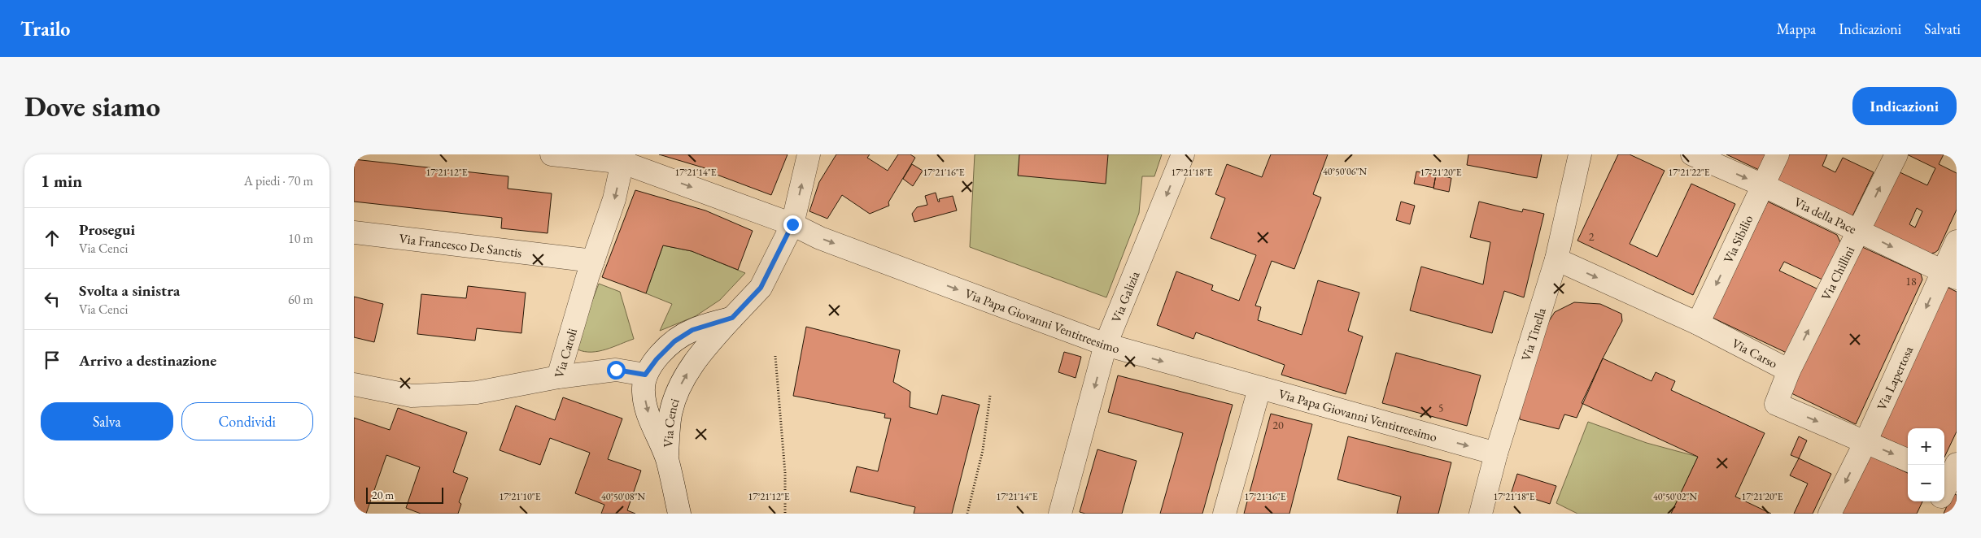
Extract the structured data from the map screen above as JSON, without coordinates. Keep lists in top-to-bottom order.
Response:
{
  "streets": {
    "street": [
      "Via della Pace",
      "Via Sibilio",
      "Via Francesco De Sanctis",
      "Via Chillini",
      "Via Galizia",
      "Via Papa Giovanni Ventitreesimo",
      "Via Tinella",
      "Via Caroli",
      "Via Carso",
      "Via Lapertosa",
      "Via Cenci"
    ]
  },
  "crossings": [
    ["Via della Pace", "Via Sibilio"],
    ["Via della Pace", "Via Chillini"],
    ["Via della Pace", "Via Lapertosa"],
    ["Via Sibilio", "Via Carso"],
    ["Via Francesco De Sanctis", "Via Caroli"],
    ["Via Chillini", "Via Carso"],
    ["Via Galizia", "Via Papa Giovanni Ventitreesimo"],
    ["Via Papa Giovanni Ventitreesimo", "Via Tinella"],
    ["Via Papa Giovanni Ventitreesimo", "Via Caroli"],
    ["Via Papa Giovanni Ventitreesimo", "Via Cenci"],
    ["Via Tinella", "Via Carso"],
    ["Via Carso", "Via Lapertosa"]
  ],
  "one_way": [
    "Via della Pace",
    "Via Sibilio",
    "Via Chillini",
    "Via Papa Giovanni Ventitreesimo",
    "Via Carso",
    "Via Lapertosa"
  ],
  "house_numbers": [
    "2",
    "18",
    "5",
    "20"
  ],
  "scale_bar": "20 m",
  "page": {
    "header": "Trailo",
    "nav": ["Mappa", "Indicazioni", "Salvati"],
    "buttons": [
      "Indicazioni",
      ["Salva", "Condividi"]
    ],
    "title": "Dove siamo",
    "heading": ["1 min", "A piedi · 70 m"],
    "list": [
      ["Prosegui", "Via Cenci", "10 m"],
      ["Svolta a sinistra", "Via Cenci", "60 m"],
      "Arrivo a destinazione"
    ],
    "map_buttons": ["+", "−"],
    "scale": "20 m"
  },
  "coordinates": [
    "40°50'06\"N",
    "17°21'12\"E",
    "17°21'16\"E",
    "17°21'18\"E",
    "17°21'20\"E",
    "17°21'14\"E",
    "17°21'22\"E",
    "17°21'10\"E",
    "40°50'08\"N",
    "40°50'02\"N"
  ]
}
